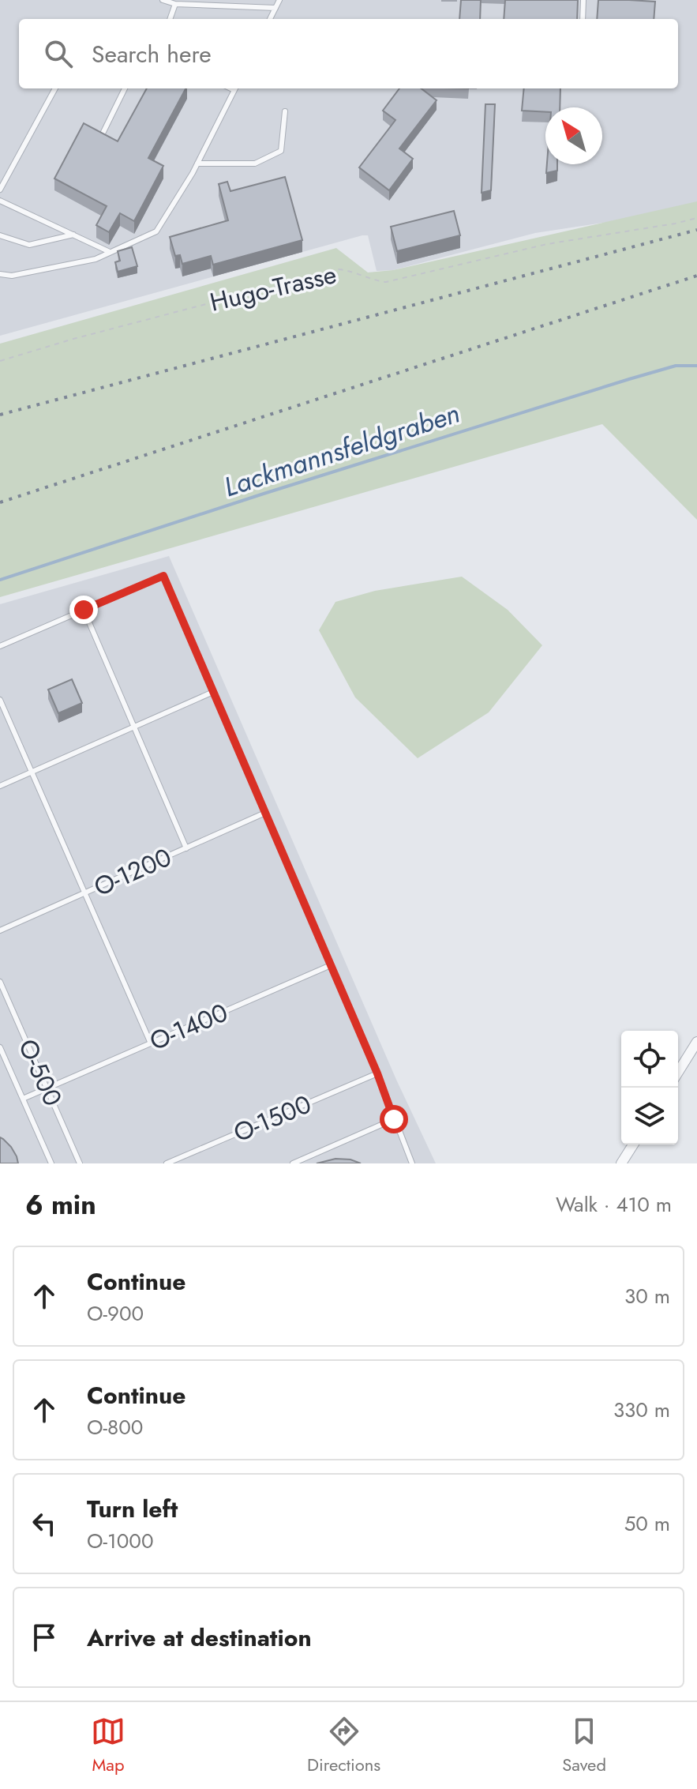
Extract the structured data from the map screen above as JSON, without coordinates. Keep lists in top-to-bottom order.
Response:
{
  "streets": {
    "lane": [
      "O-1200",
      "O-1400",
      "O-500",
      "O-1500"
    ],
    "path": ["Hugo-Trasse"]
  },
  "crossings": [
    ["O-1400", "O-500"]
  ],
  "water": ["Lackmannsfeldgraben"],
  "north": "top left",
  "page": {
    "search": "Search here",
    "heading": ["6 min", "Walk · 410 m"],
    "list": [
      ["Continue", "O-900", "30 m"],
      ["Continue", "O-800", "330 m"],
      ["Turn left", "O-1000", "50 m"],
      "Arrive at destination"
    ],
    "nav": ["Map", "Directions", "Saved"]
  }
}
